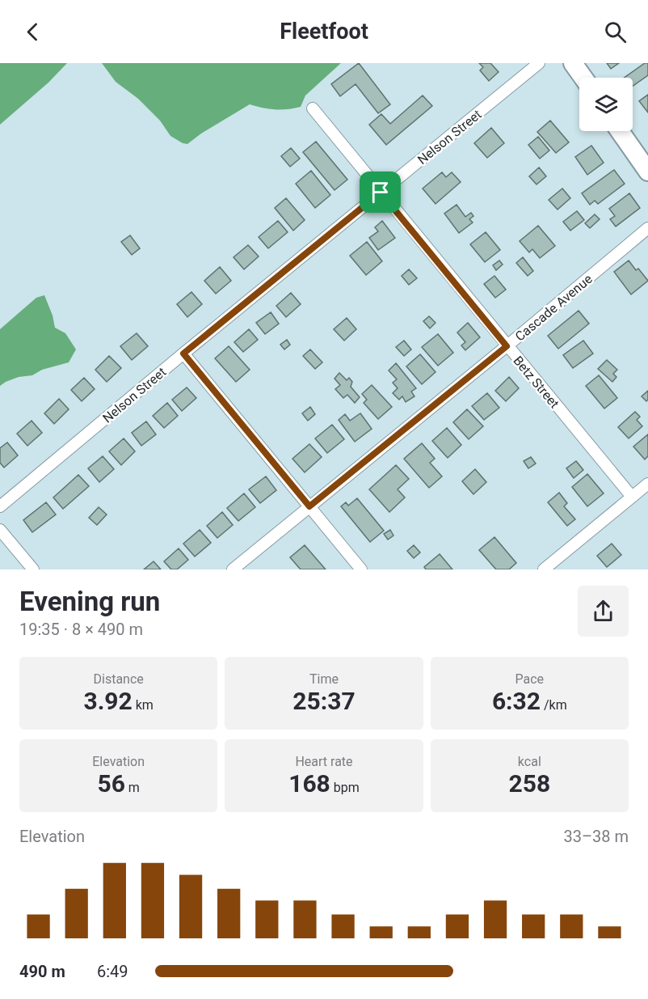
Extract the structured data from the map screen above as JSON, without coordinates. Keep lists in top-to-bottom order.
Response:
{
  "streets": {
    "street": ["Nelson Street", "Cascade Avenue", "Betz Street"]
  },
  "crossings": [
    ["Nelson Street", "Betz Street"],
    ["Cascade Avenue", "Betz Street"]
  ],
  "page": {
    "header": "Fleetfoot",
    "heading": ["Evening run", "19:35 · 8 × 490 m"],
    "stats": [
      ["Distance", "3.92 km"],
      ["Time", "25:37"],
      ["Pace", "6:32 /km"],
      ["Elevation", "56 m"],
      ["Heart rate", "168 bpm"],
      ["kcal", "258"]
    ],
    "chart": ["Elevation", "33–38 m"],
    "list": [
      {
        "name": "490 m",
        "note": "6:49"
      }
    ]
  }
}
